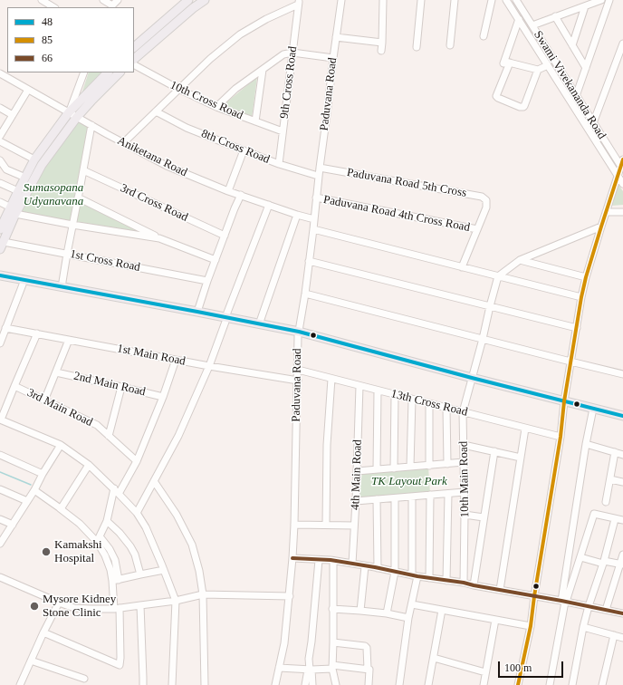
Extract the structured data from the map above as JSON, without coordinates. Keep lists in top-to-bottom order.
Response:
{
  "streets": {
    "street": [
      "9th Cross Road",
      "Swami Vivekananda Road",
      "Paduvana Road",
      "10th Cross Road",
      "8th Cross Road",
      "Aniketana Road",
      "Paduvana Road 5th Cross",
      "3rd Cross Road",
      "Paduvana Road 4th Cross Road",
      "1st Cross Road",
      "1st Main Road",
      "2nd Main Road",
      "13th Cross Road",
      "3rd Main Road",
      "4th Main Road",
      "10th Main Road"
    ]
  },
  "crossings": [
    ["9th Cross Road", "10th Cross Road"],
    ["9th Cross Road", "8th Cross Road"],
    ["Paduvana Road", "8th Cross Road"],
    ["Paduvana Road", "Aniketana Road"],
    ["Paduvana Road", "Paduvana Road 5th Cross"],
    ["Paduvana Road", "Paduvana Road 4th Cross Road"],
    ["Paduvana Road", "1st Main Road"],
    ["Paduvana Road", "13th Cross Road"],
    ["Paduvana Road 5th Cross", "Paduvana Road 4th Cross Road"],
    ["13th Cross Road", "4th Main Road"],
    ["13th Cross Road", "10th Main Road"]
  ],
  "parks": ["Sumasopana Udyanavana", "TK Layout Park"],
  "places": ["Kamakshi Hospital", "Mysore Kidney Stone Clinic"],
  "lines": ["transit line 85", "transit line 48", "transit line 66"],
  "legend": ["48", "85", "66"],
  "scale_bar": "100 m"
}
